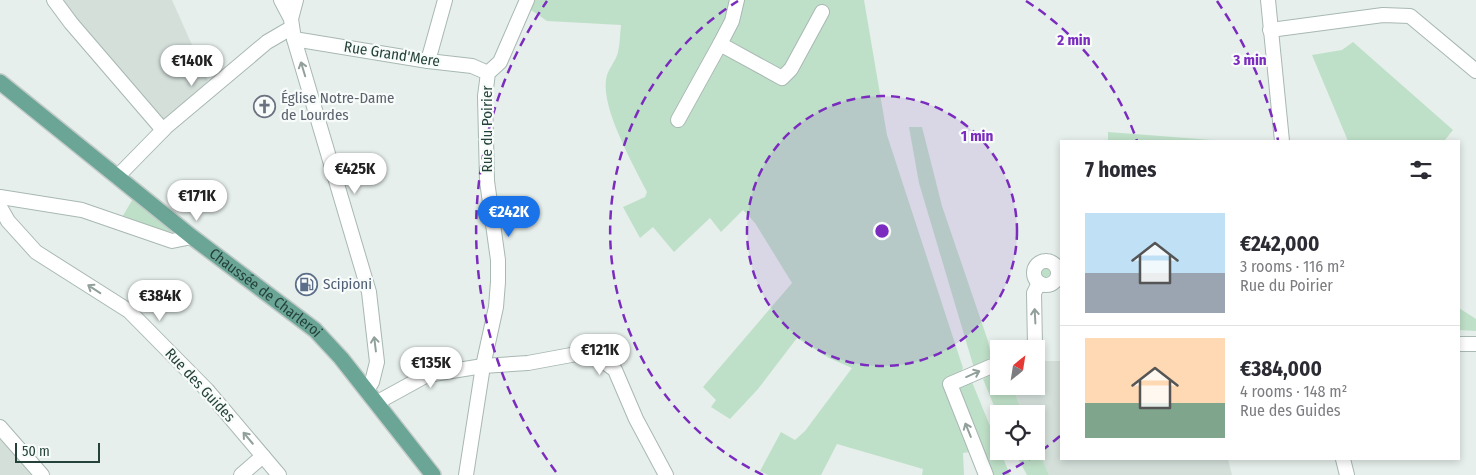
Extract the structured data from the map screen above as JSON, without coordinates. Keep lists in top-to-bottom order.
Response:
{
  "streets": {
    "main road": ["Chaussée de Charleroi"],
    "street": ["Rue Grand'Mere", "Rue du Poirier", "Rue des Guides"]
  },
  "crossings": [
    ["Rue Grand'Mere", "Rue du Poirier"]
  ],
  "one_way": ["Rue des Guides"],
  "places": {
    "church": ["Église Notre-Dame de Lourdes"],
    "fuel station": ["Scipioni"]
  },
  "scale_bar": "50 m",
  "north": "top right",
  "page": {
    "price": [
      "€140K",
      "€425K",
      "€171K",
      "€242K",
      "€384K",
      "€121K",
      "€135K"
    ],
    "heading": "7 homes",
    "list": [
      {
        "name": "€242,000",
        "note": "3 rooms · 116 m² · Rue du Poirier"
      },
      {
        "name": "€384,000",
        "note": "4 rooms · 148 m² · Rue des Guides"
      }
    ],
    "scale": "50 m"
  },
  "rings": ["2 min", "3 min", "1 min"]
}
